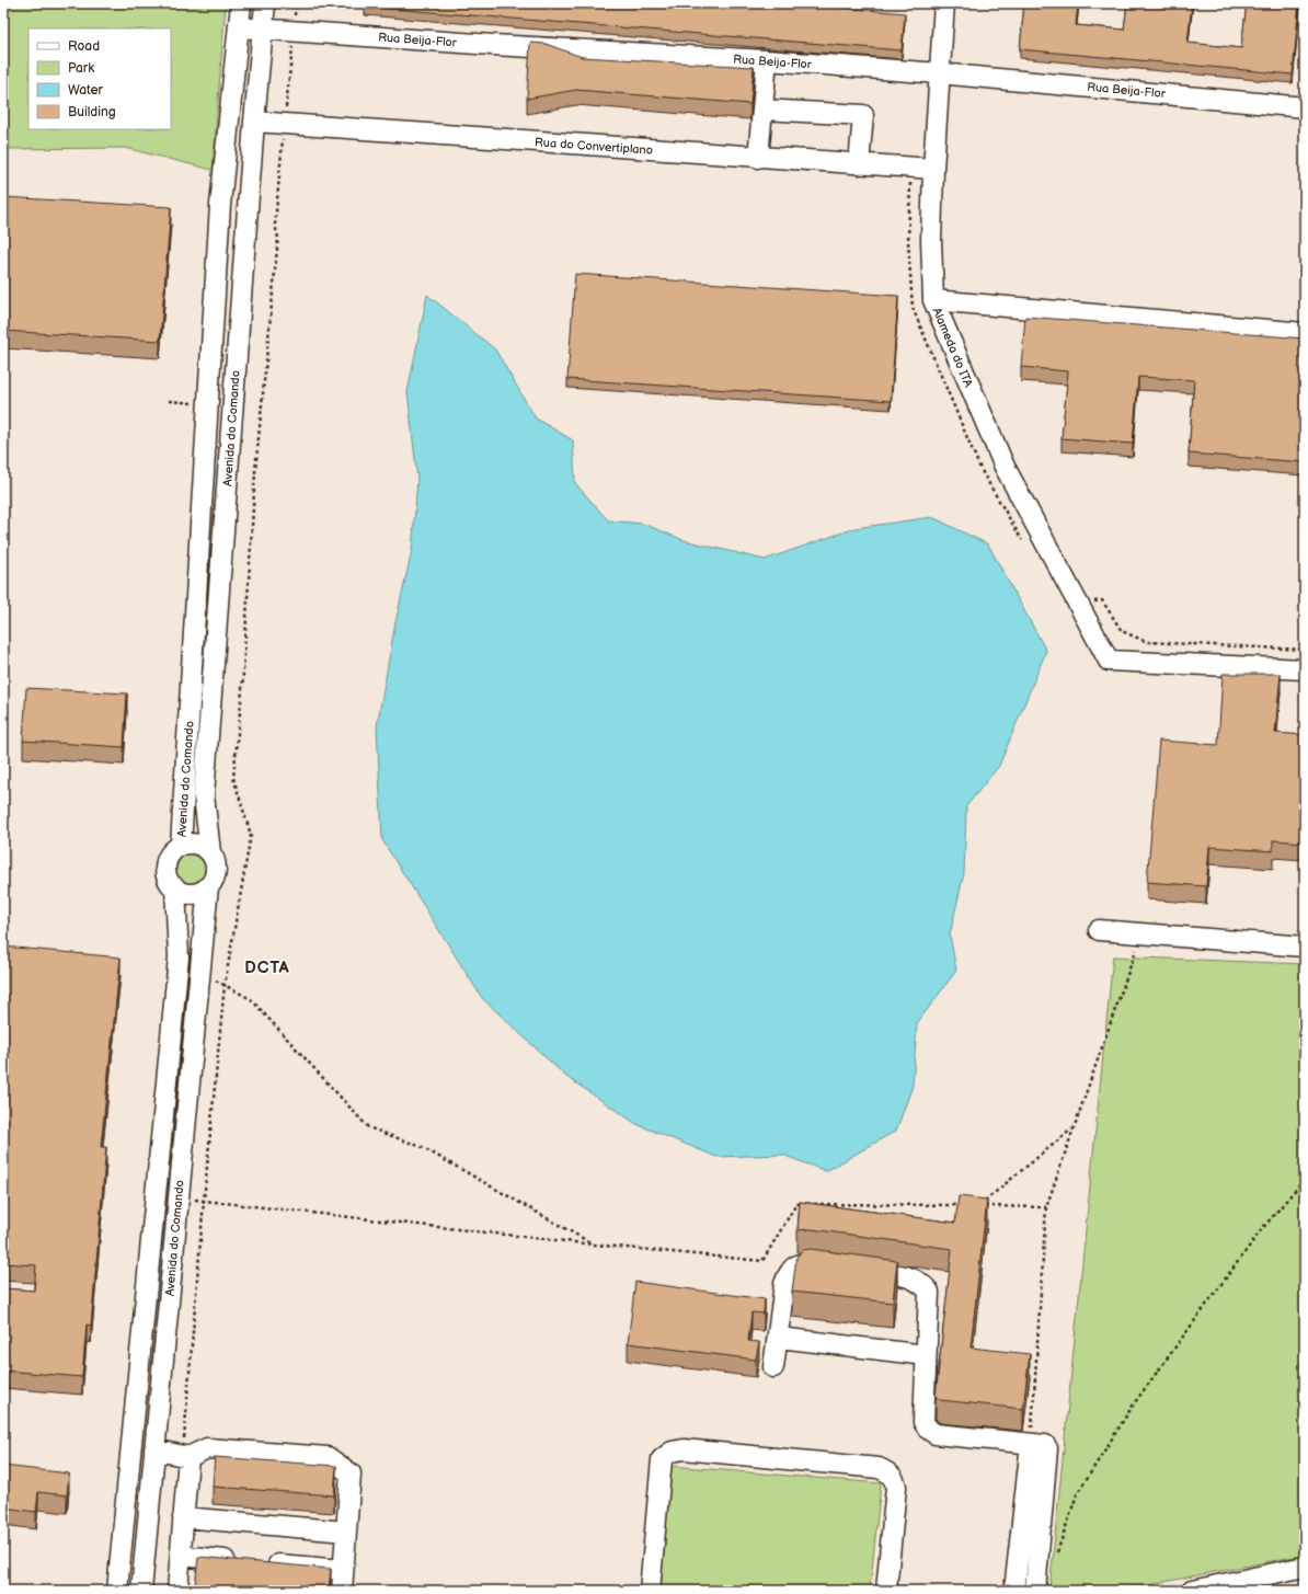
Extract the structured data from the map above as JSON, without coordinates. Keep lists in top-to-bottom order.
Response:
{
  "streets": {
    "lane": [
      "Rua Beija-Flor",
      "Rua do Convertiplano",
      "Alameda do ITA",
      "Avenida do Comando"
    ]
  },
  "crossings": [
    ["Rua Beija-Flor", "Alameda do ITA"],
    ["Rua Beija-Flor", "Avenida do Comando"],
    ["Rua do Convertiplano", "Alameda do ITA"],
    ["Rua do Convertiplano", "Avenida do Comando"]
  ],
  "districts": ["DCTA"],
  "legend": [
    "Road",
    "Park",
    "Water",
    "Building"
  ]
}
